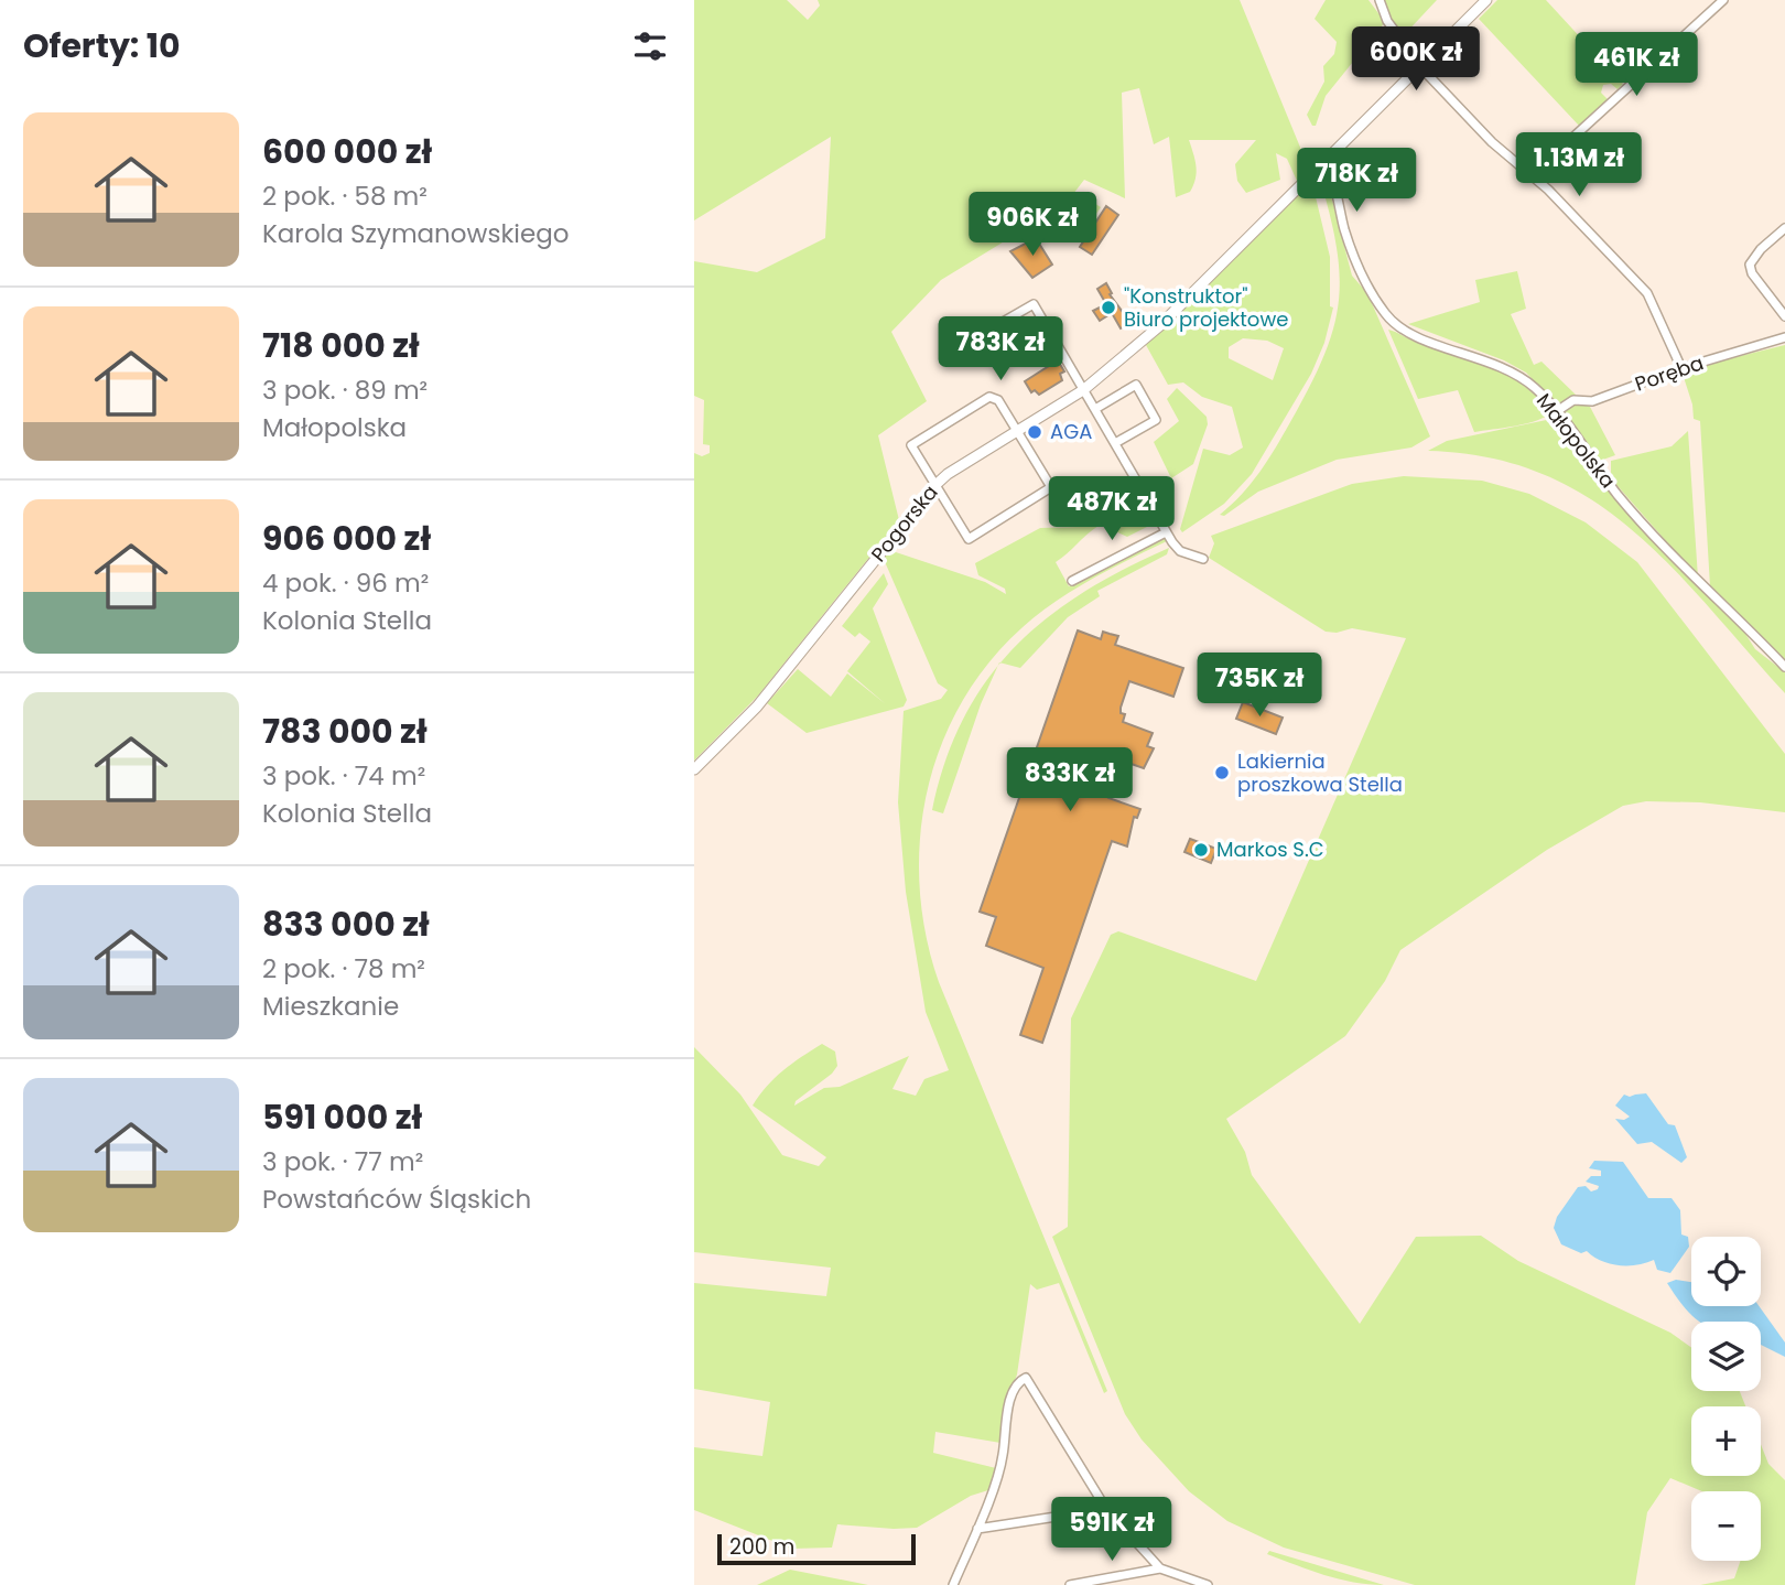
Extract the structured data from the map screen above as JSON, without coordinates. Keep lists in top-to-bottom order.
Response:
{
  "streets": {
    "street": ["Poręba", "Małopolska", "Pogorska"]
  },
  "crossings": [
    ["Poręba", "Małopolska"],
    ["Małopolska", "Pogorska"]
  ],
  "places": [
    "\"Konstruktor\" Biuro projektowe",
    "AGA",
    "Lakiernia proszkowa Stella",
    "Markos S.C"
  ],
  "scale_bar": "200 m",
  "page": {
    "heading": "Oferty: 10",
    "price": [
      "600K zł",
      "461K zł",
      "1.13M zł",
      "718K zł",
      "906K zł",
      "783K zł",
      "487K zł",
      "735K zł",
      "833K zł",
      "591K zł"
    ],
    "list": [
      {
        "name": "600 000 zł",
        "note": "2 pok. · 58 m² · Karola Szymanowskiego"
      },
      {
        "name": "718 000 zł",
        "note": "3 pok. · 89 m² · Małopolska"
      },
      {
        "name": "906 000 zł",
        "note": "4 pok. · 96 m² · Kolonia Stella"
      },
      {
        "name": "783 000 zł",
        "note": "3 pok. · 74 m² · Kolonia Stella"
      },
      {
        "name": "833 000 zł",
        "note": "2 pok. · 78 m² · Mieszkanie"
      },
      {
        "name": "591 000 zł",
        "note": "3 pok. · 77 m² · Powstańców Śląskich"
      }
    ],
    "map_buttons": ["+", "−"],
    "scale": "200 m"
  }
}
